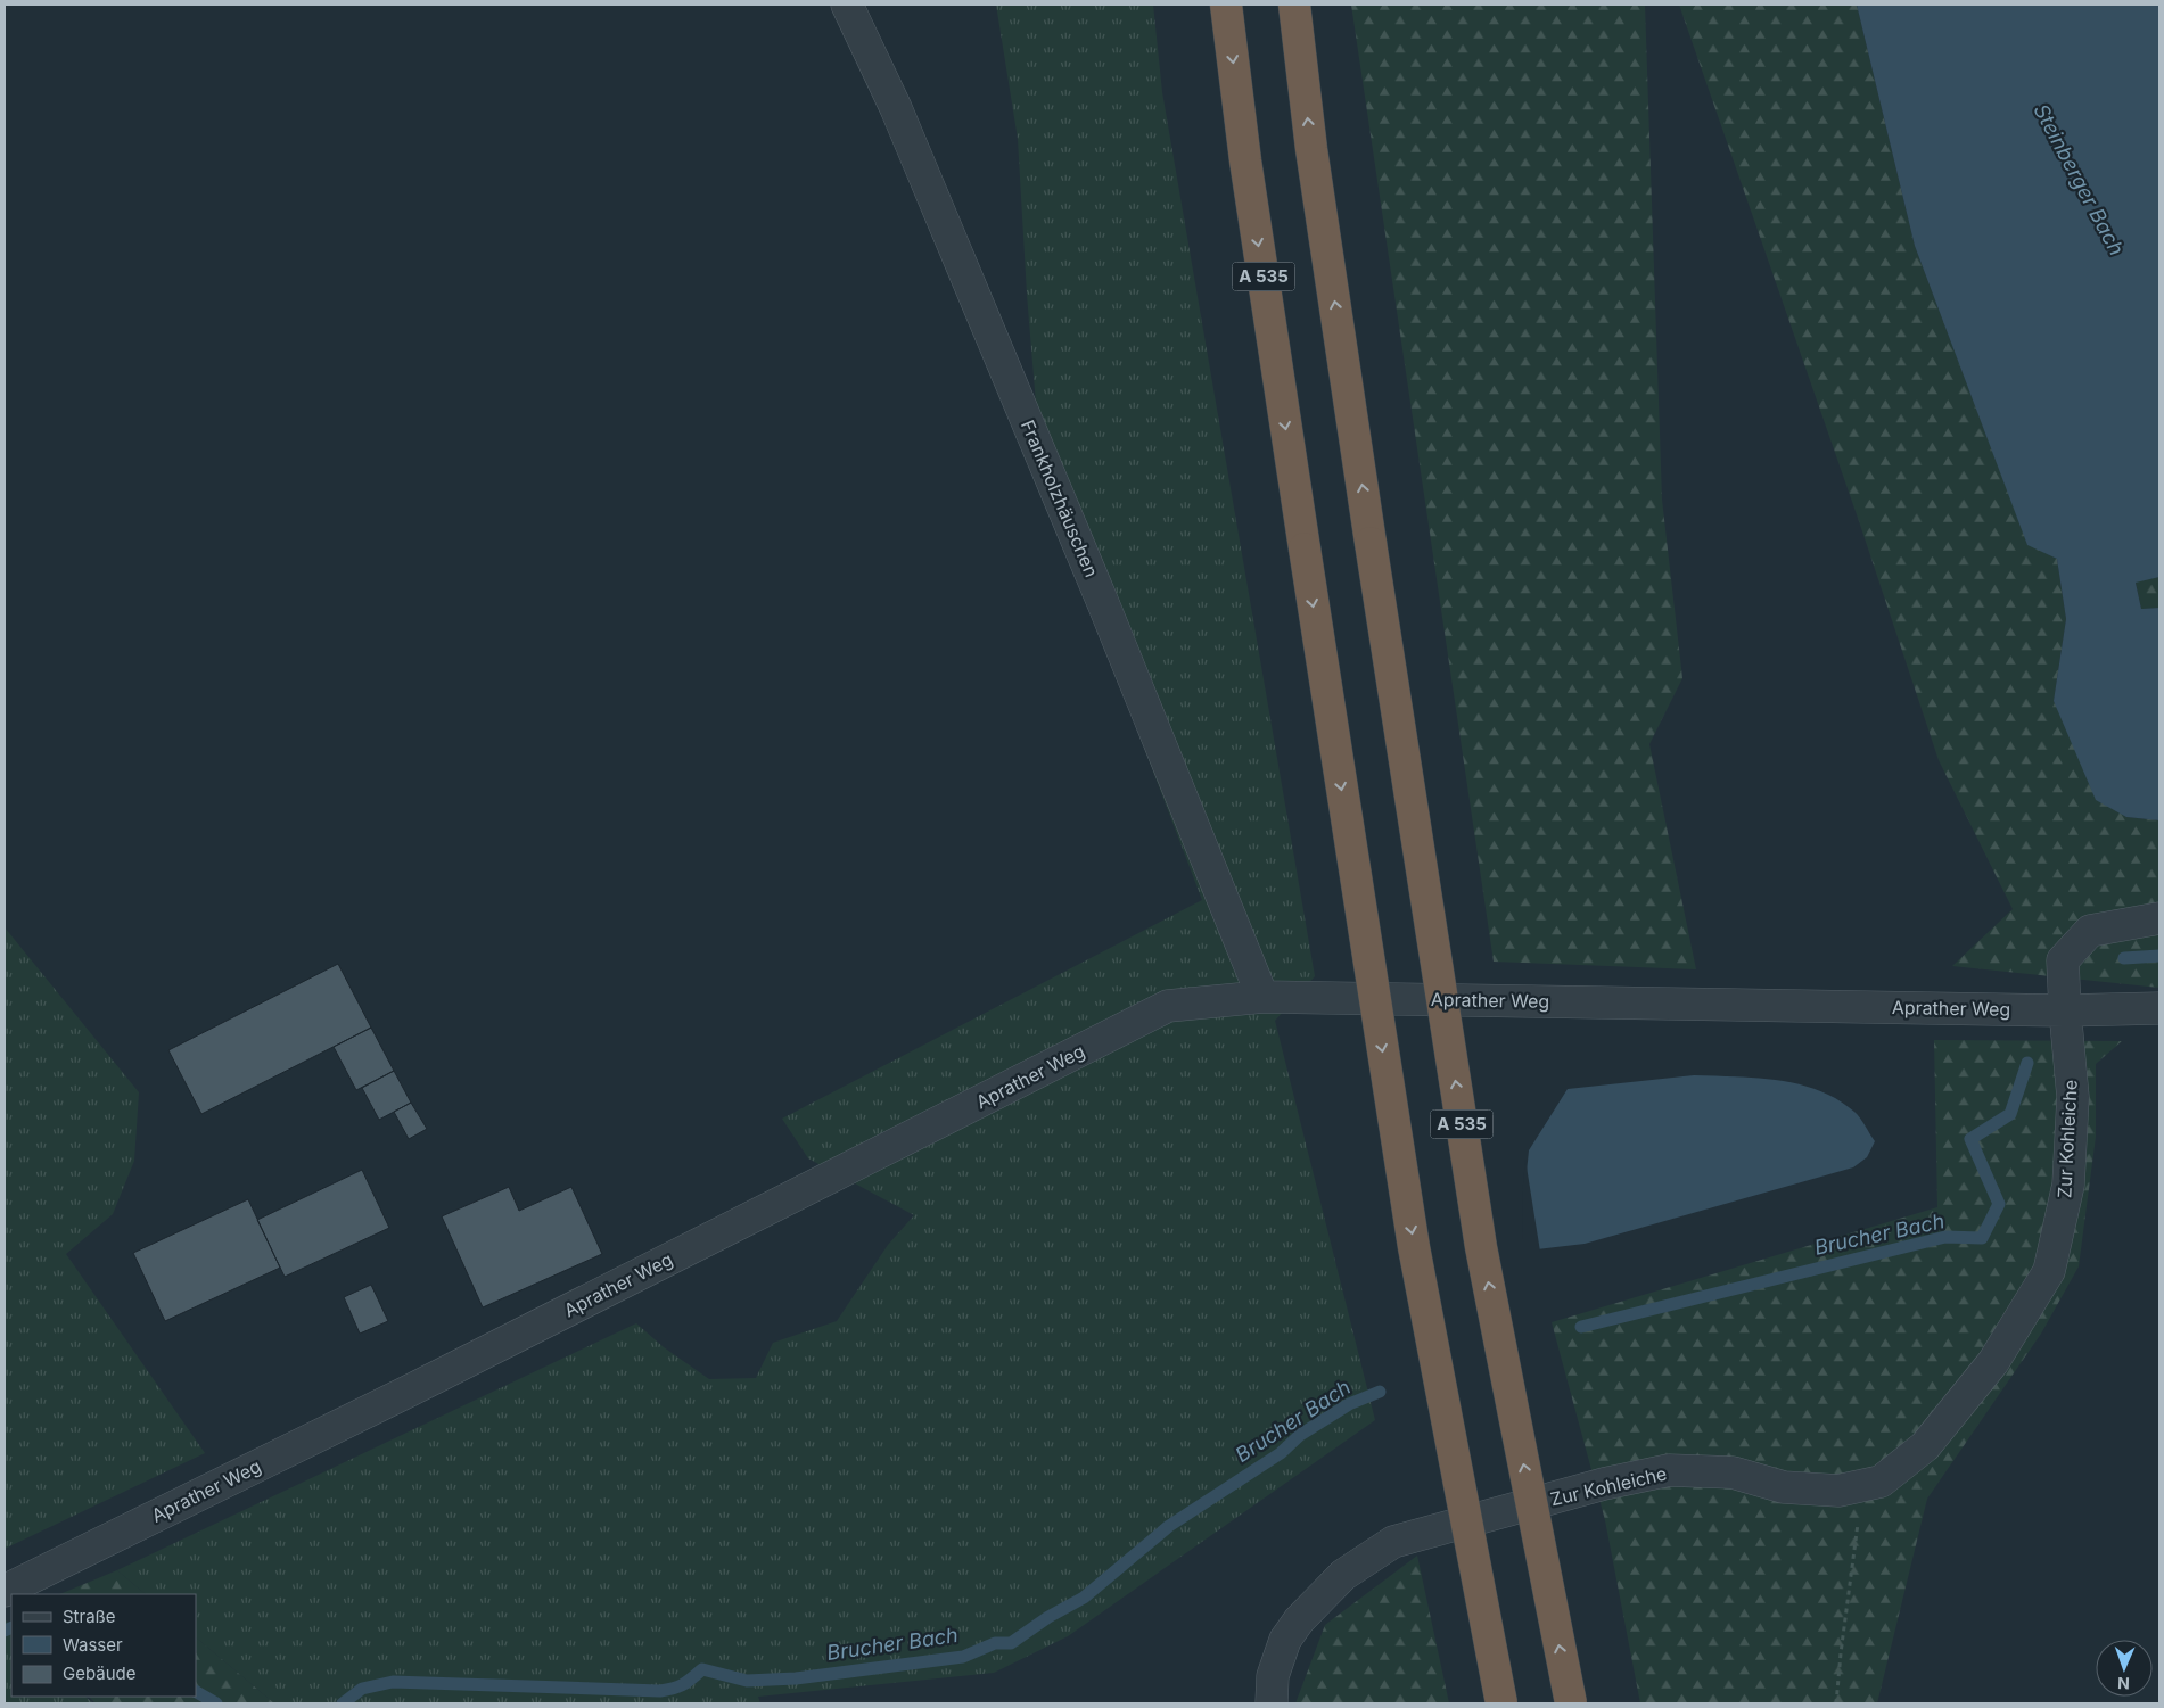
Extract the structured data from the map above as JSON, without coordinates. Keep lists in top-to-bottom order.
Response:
{
  "streets": {
    "highway": ["A 535"],
    "street": ["Frankholzhäuschen", "Aprather Weg", "Zur Kohleiche"]
  },
  "crossings": [
    ["Frankholzhäuschen", "Aprather Weg"],
    ["Aprather Weg", "Zur Kohleiche"]
  ],
  "water": ["Steinberger Bach", "Brucher Bach"],
  "legend": ["Straße", "Wasser", "Gebäude"],
  "north": "bottom"
}
